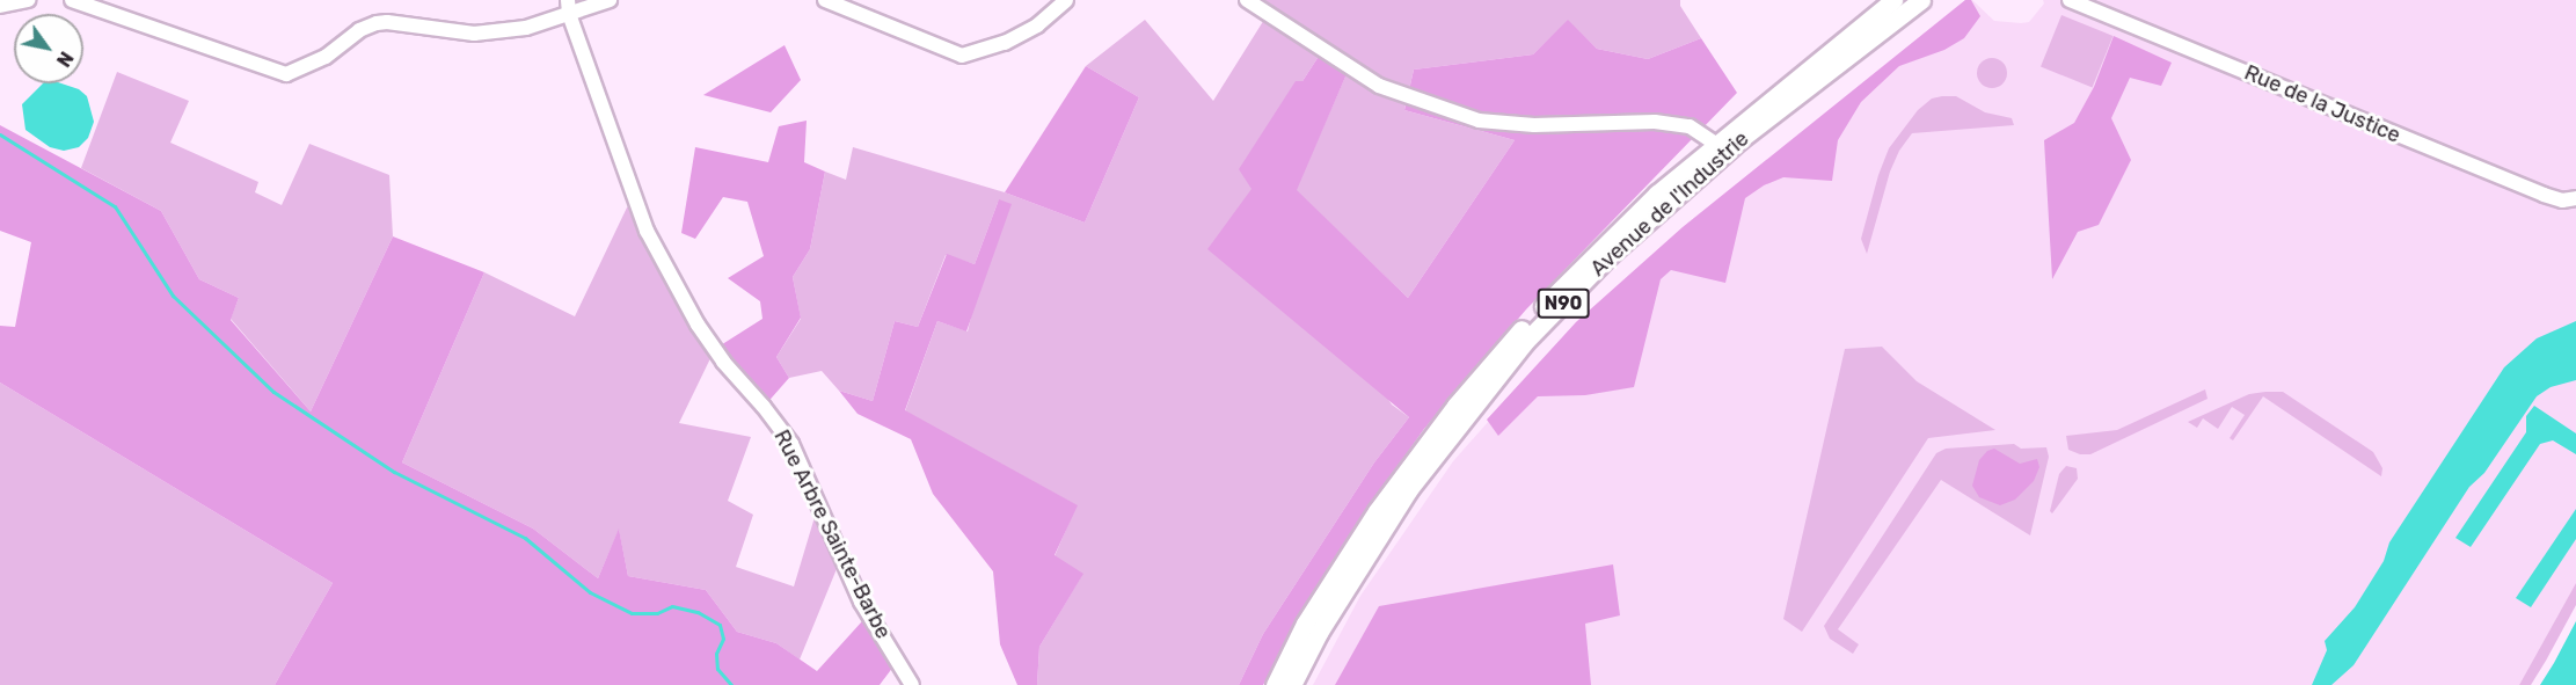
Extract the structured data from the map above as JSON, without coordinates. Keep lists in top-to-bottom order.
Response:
{
  "streets": {
    "main road": ["Avenue de l'Industrie", "N90"],
    "street": ["Rue de la Justice", "Rue Arbre Sainte-Barbe"]
  },
  "north": "bottom right"
}
